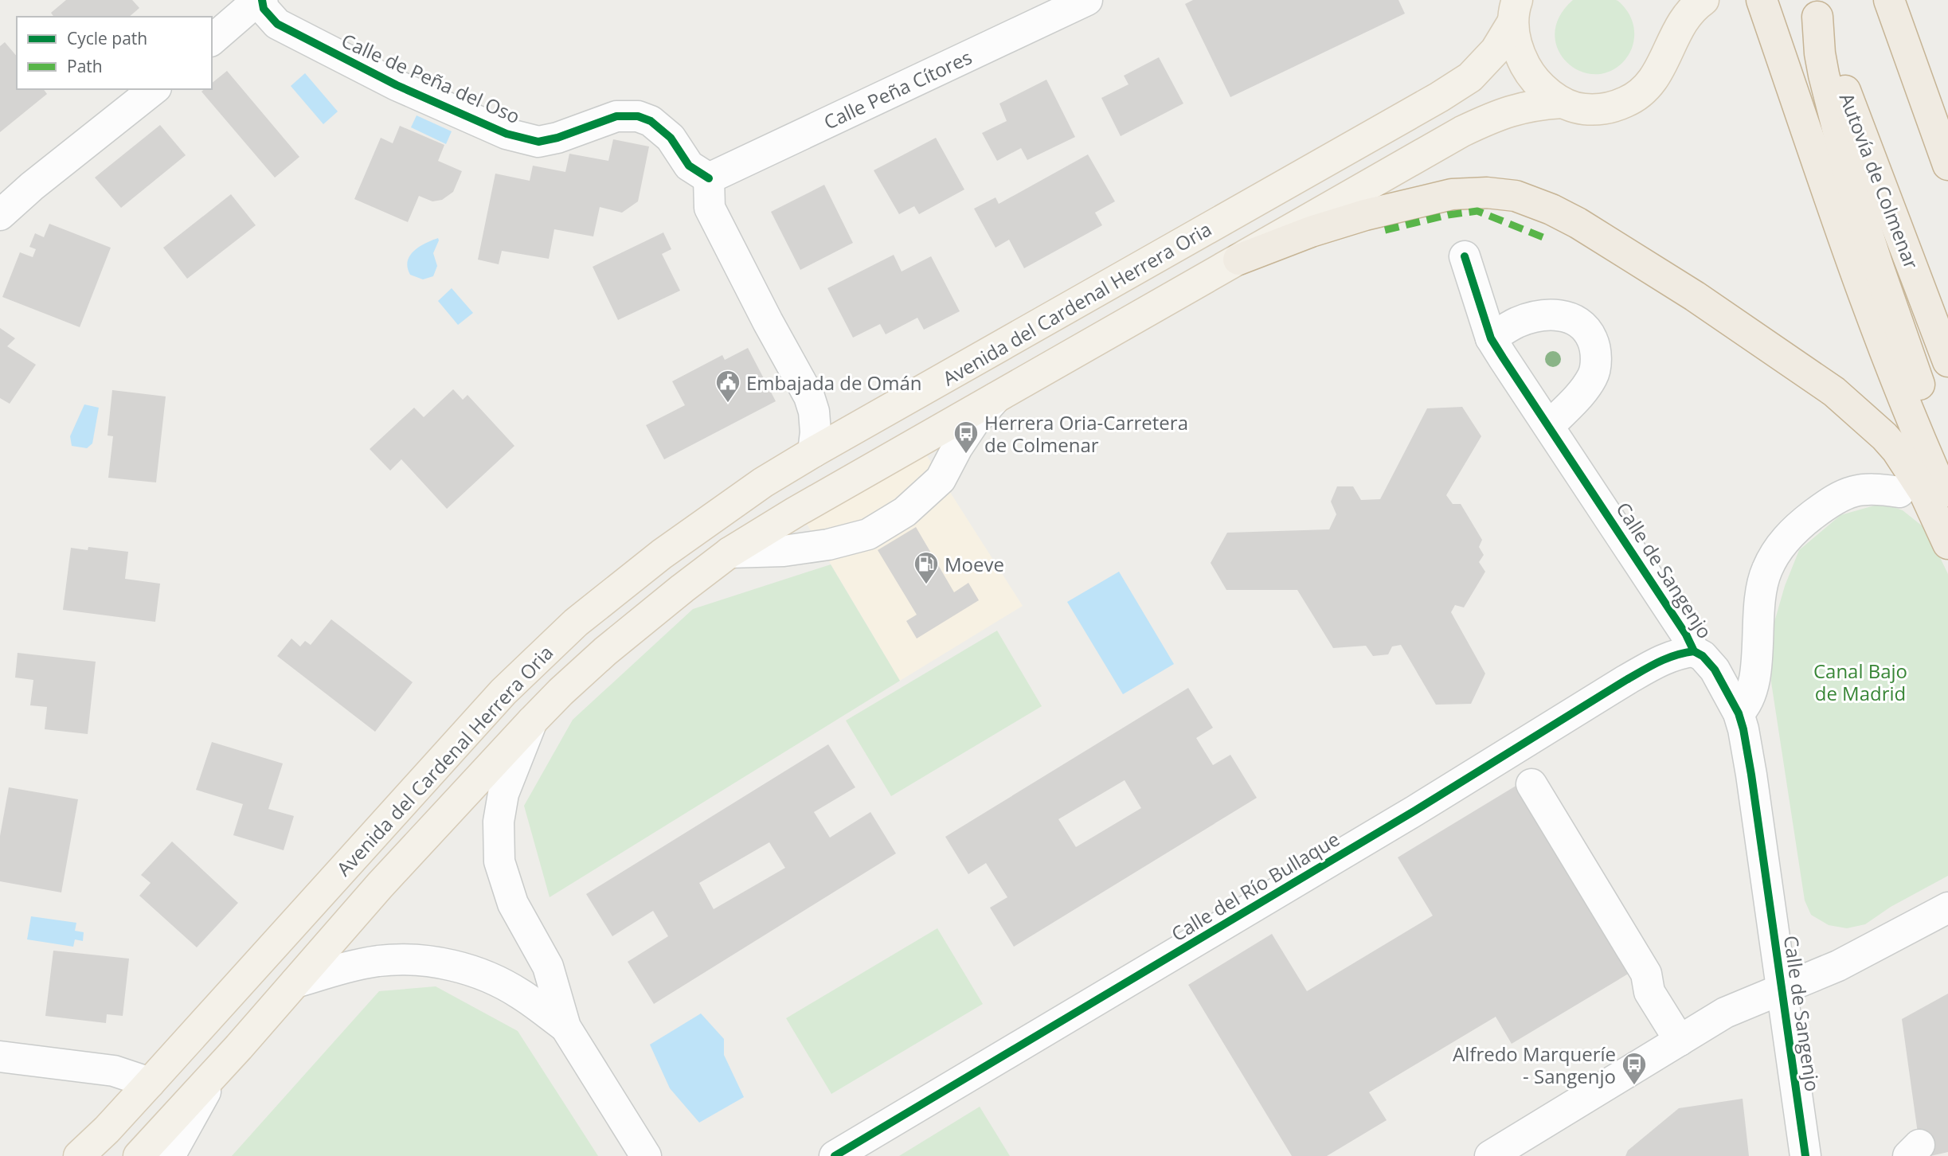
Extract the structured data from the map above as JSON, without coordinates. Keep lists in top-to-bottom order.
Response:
{
  "streets": {
    "highway": ["Autovía de Colmenar"],
    "main road": ["Avenida del Cardenal Herrera Oria"],
    "street": [
      "Calle de Peña del Oso",
      "Calle Peña Cítores",
      "Calle de Sangenjo",
      "Calle del Río Bullaque"
    ]
  },
  "crossings": [
    ["Calle de Peña del Oso", "Calle Peña Cítores"],
    ["Calle de Sangenjo", "Calle del Río Bullaque"]
  ],
  "parks": ["Canal Bajo de Madrid"],
  "places": {
    "public building": ["Embajada de Omán"],
    "bus stop": ["Herrera Oria-Carretera de Colmenar", "Alfredo Marqueríe - Sangenjo"],
    "fuel station": ["Moeve"]
  },
  "legend": ["Cycle path", "Path"]
}
